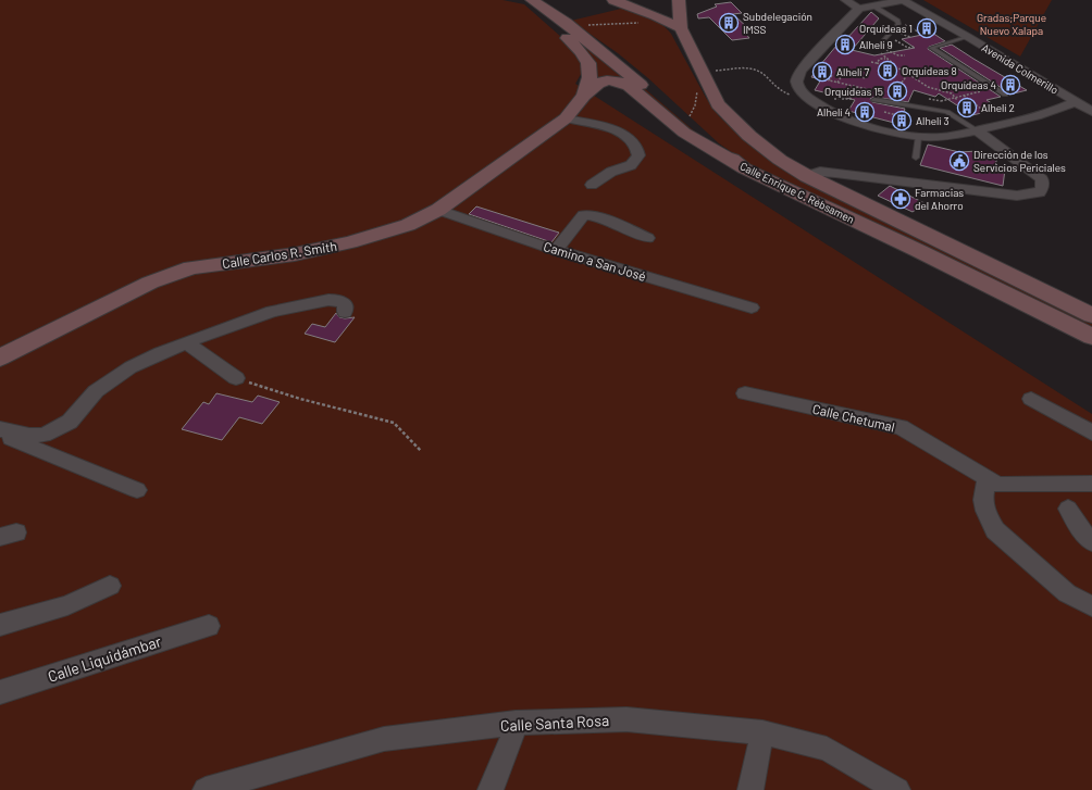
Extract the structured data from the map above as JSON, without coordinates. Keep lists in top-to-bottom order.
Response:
{
  "streets": {
    "main road": ["Calle Enrique C. Rébsamen", "Calle Carlos R. Smith"],
    "street": [
      "Avenida Colmerillo",
      "Camino a San José",
      "Calle Chetumal",
      "Calle Liquidámbar",
      "Calle Santa Rosa"
    ]
  },
  "crossings": [
    ["Calle Enrique C. Rébsamen", "Calle Carlos R. Smith"],
    ["Calle Carlos R. Smith", "Camino a San José"]
  ],
  "parks": ["Gradas;Parque Nuevo Xalapa"],
  "places": {
    "building": [
      "Subdelegación IMSS",
      "Orquídeas 1",
      "Alhelí 9",
      "Orquídeas 8",
      "Alhelí 7",
      "Orquídeas 4",
      "Orquídeas 15",
      "Alhelí 2",
      "Alhelí 4",
      "Alhelí 3"
    ],
    "public building": ["Dirección de los Servicios Periciales"],
    "pharmacy": ["Farmacias del Ahorro"]
  }
}
